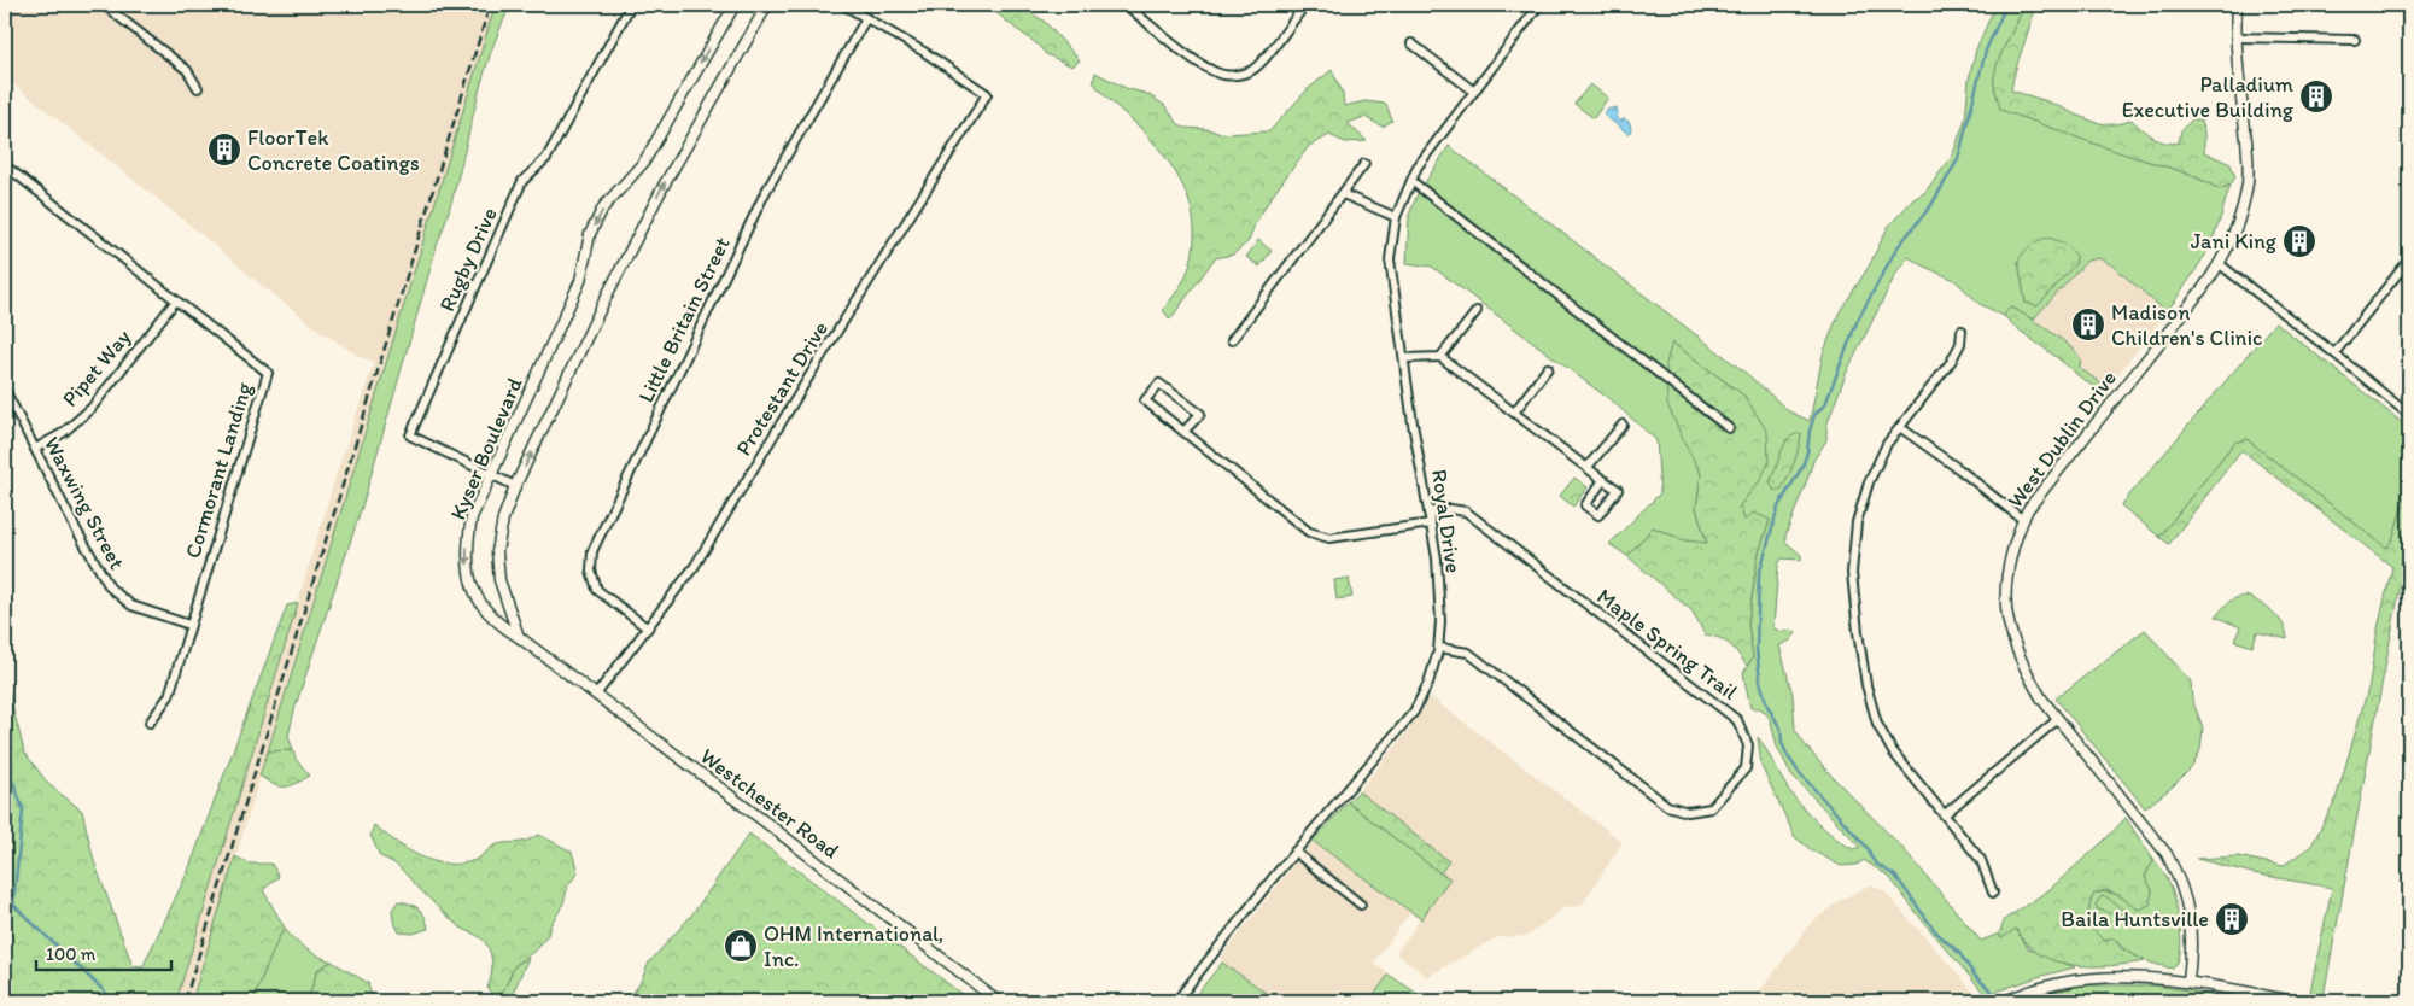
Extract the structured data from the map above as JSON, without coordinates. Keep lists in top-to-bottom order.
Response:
{
  "streets": {
    "street": [
      "Rugby Drive",
      "Little Britain Street",
      "Pipet Way",
      "Protestant Drive",
      "West Dublin Drive",
      "Kyser Boulevard",
      "Cormorant Landing",
      "Waxwing Street",
      "Royal Drive",
      "Maple Spring Trail",
      "Westchester Road"
    ]
  },
  "crossings": [
    ["Rugby Drive", "Kyser Boulevard"],
    ["Little Britain Street", "Protestant Drive"],
    ["Pipet Way", "Cormorant Landing"],
    ["Pipet Way", "Waxwing Street"],
    ["Protestant Drive", "Westchester Road"],
    ["Kyser Boulevard", "Westchester Road"],
    ["Cormorant Landing", "Waxwing Street"],
    ["Royal Drive", "Maple Spring Trail"]
  ],
  "places": {
    "building": [
      "Palladium Executive Building",
      "FloorTek Concrete Coatings",
      "Jani King",
      "Madison Children's Clinic",
      "Baila Huntsville"
    ],
    "shop": ["OHM International, Inc."]
  },
  "scale_bar": "100 m"
}
